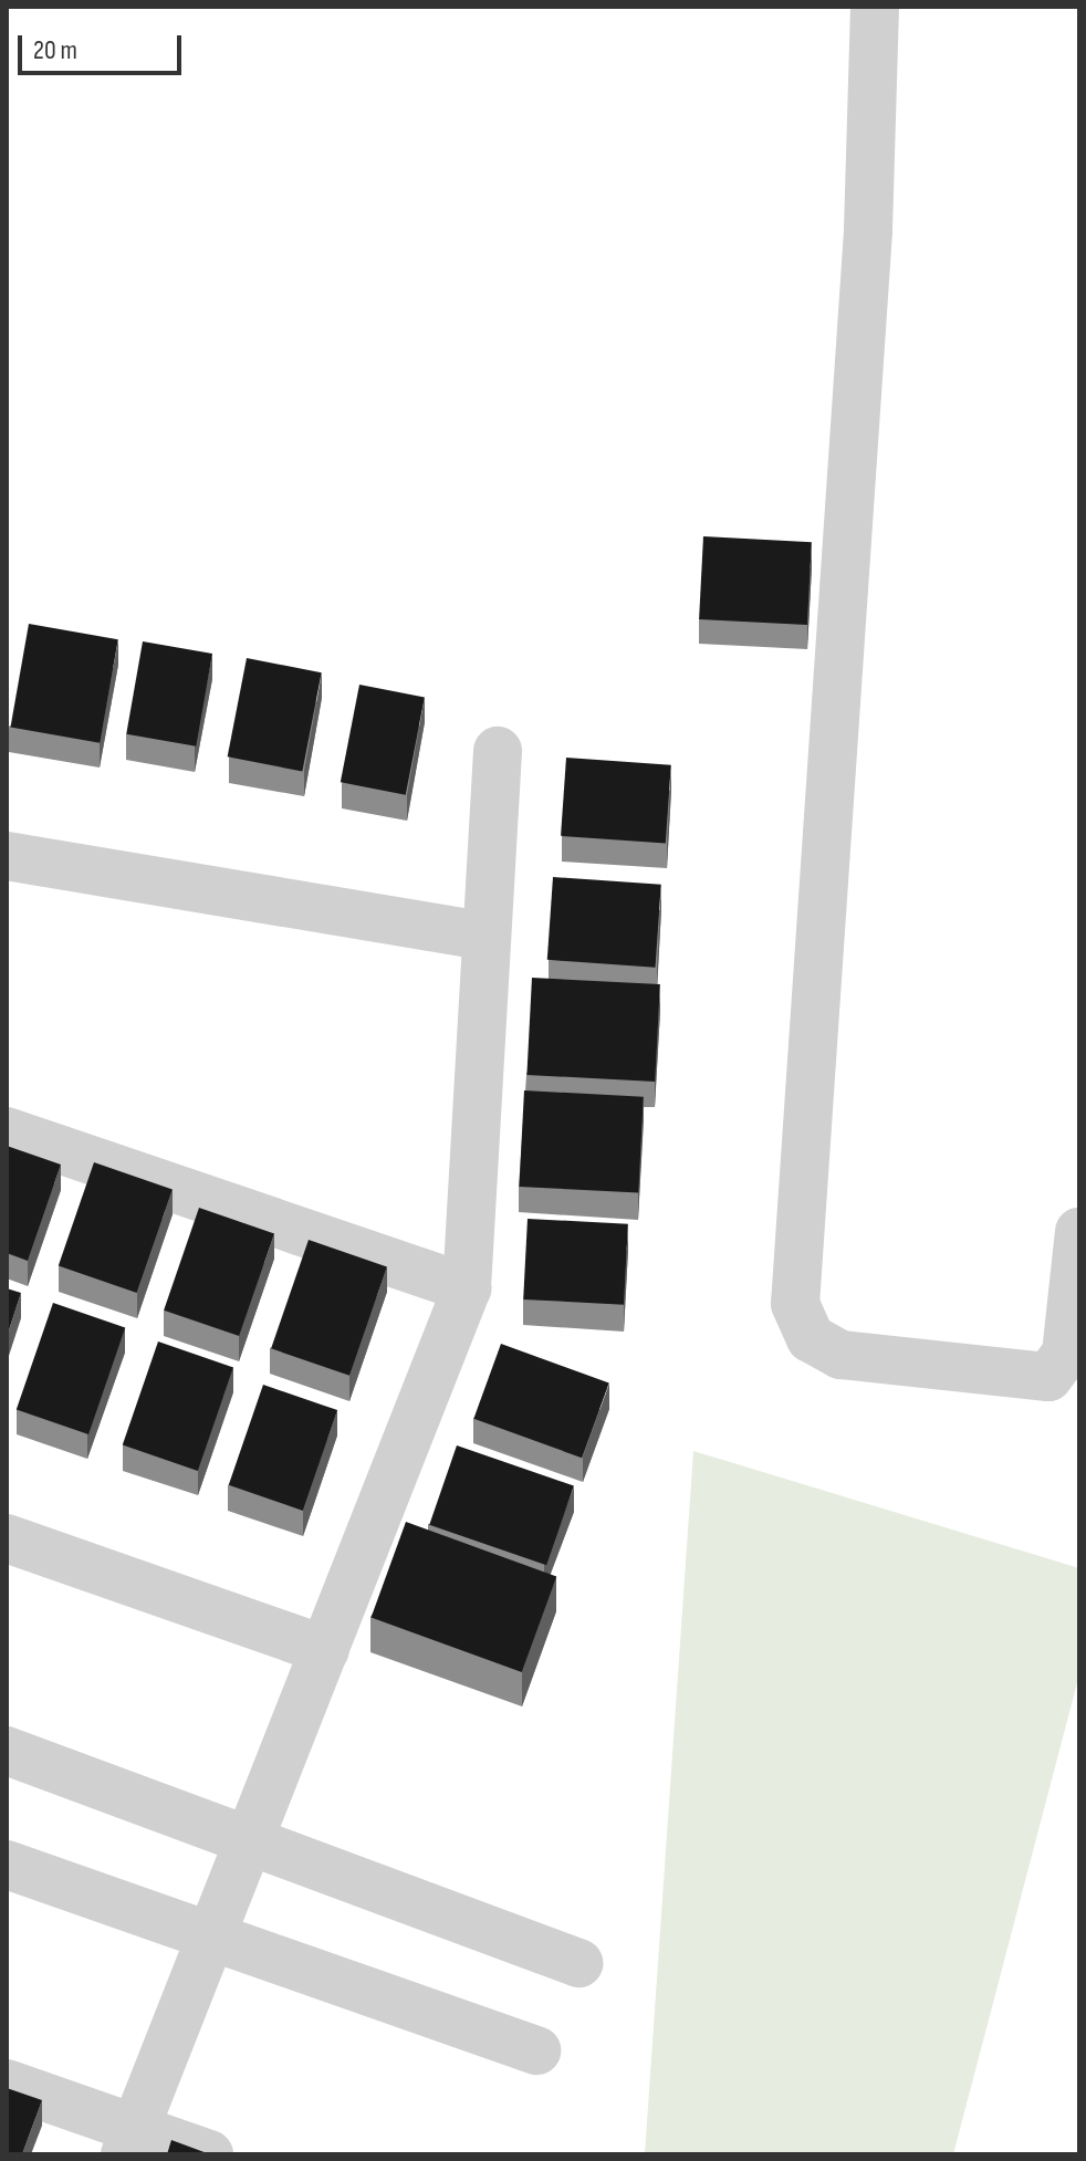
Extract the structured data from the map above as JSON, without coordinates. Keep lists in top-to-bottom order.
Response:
{
  "scale_bar": "20 m"
}
